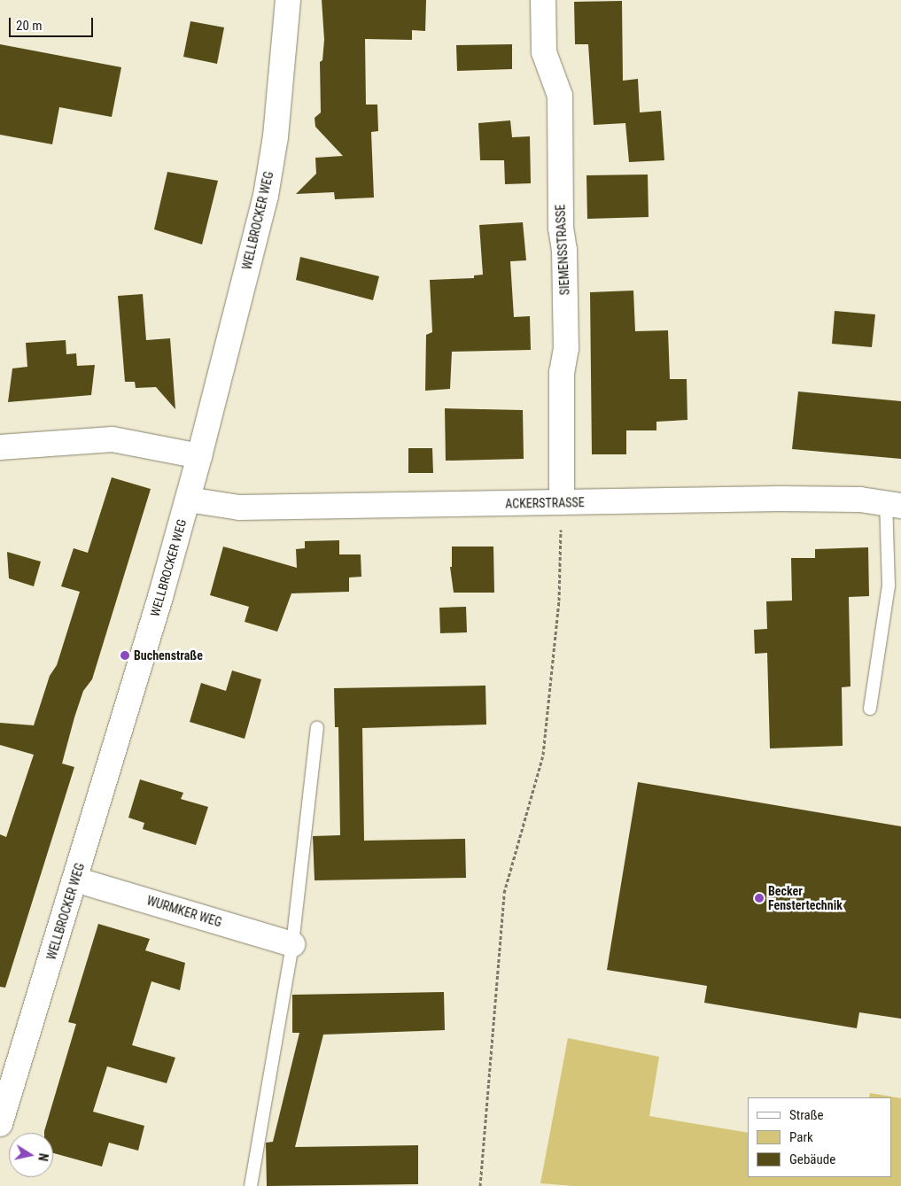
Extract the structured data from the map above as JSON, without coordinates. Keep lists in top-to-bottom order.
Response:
{
  "streets": {
    "street": [
      "WELLBROCKER WEG",
      "SIEMENSSTRASSE",
      "ACKERSTRASSE",
      "WURMKER WEG"
    ]
  },
  "crossings": [
    ["WELLBROCKER WEG", "ACKERSTRASSE"],
    ["WELLBROCKER WEG", "WURMKER WEG"],
    ["SIEMENSSTRASSE", "ACKERSTRASSE"]
  ],
  "places": ["Buchenstraße", "Becker Fenstertechnik"],
  "legend": ["Straße", "Park", "Gebäude"],
  "scale_bar": "20 m",
  "north": "right"
}
